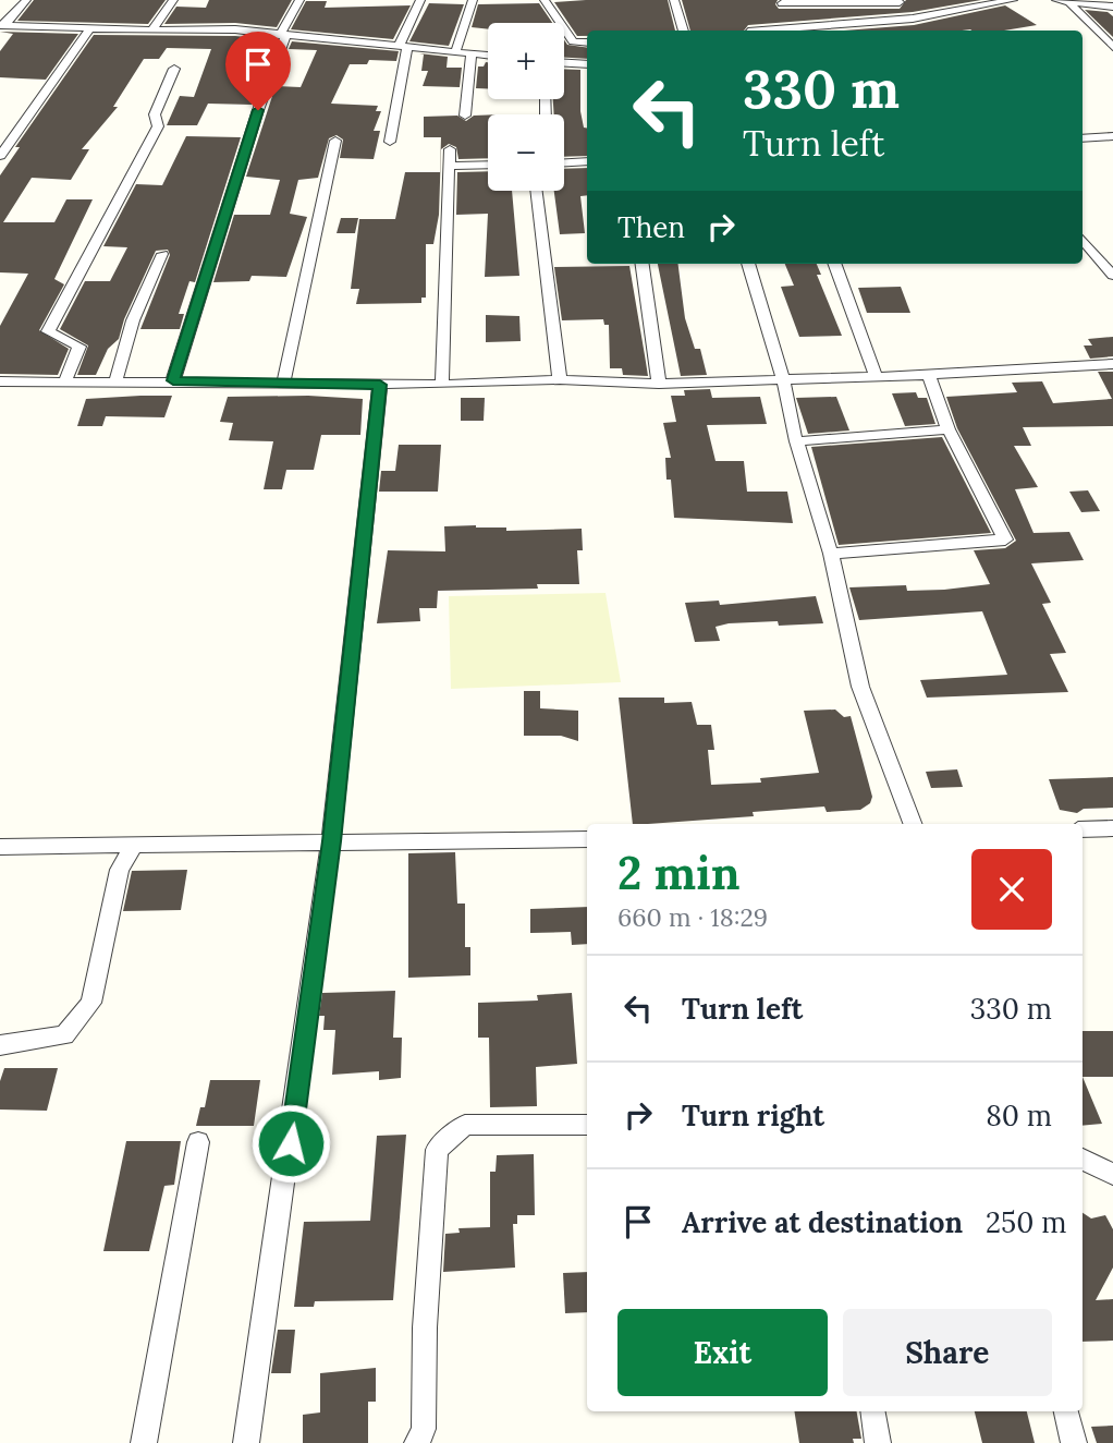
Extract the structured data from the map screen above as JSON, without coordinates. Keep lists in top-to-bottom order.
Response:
{
  "page": {
    "map_buttons": ["+", "−"],
    "turn": ["330 m", "Turn left"],
    "then": "Then",
    "heading": ["2 min", "660 m · 18:29"],
    "list": [
      {
        "name": "Turn left",
        "value": "330 m"
      },
      {
        "name": "Turn right",
        "value": "80 m"
      },
      {
        "name": "Arrive at destination",
        "value": "250 m"
      }
    ],
    "buttons": ["Exit", "Share"]
  }
}
